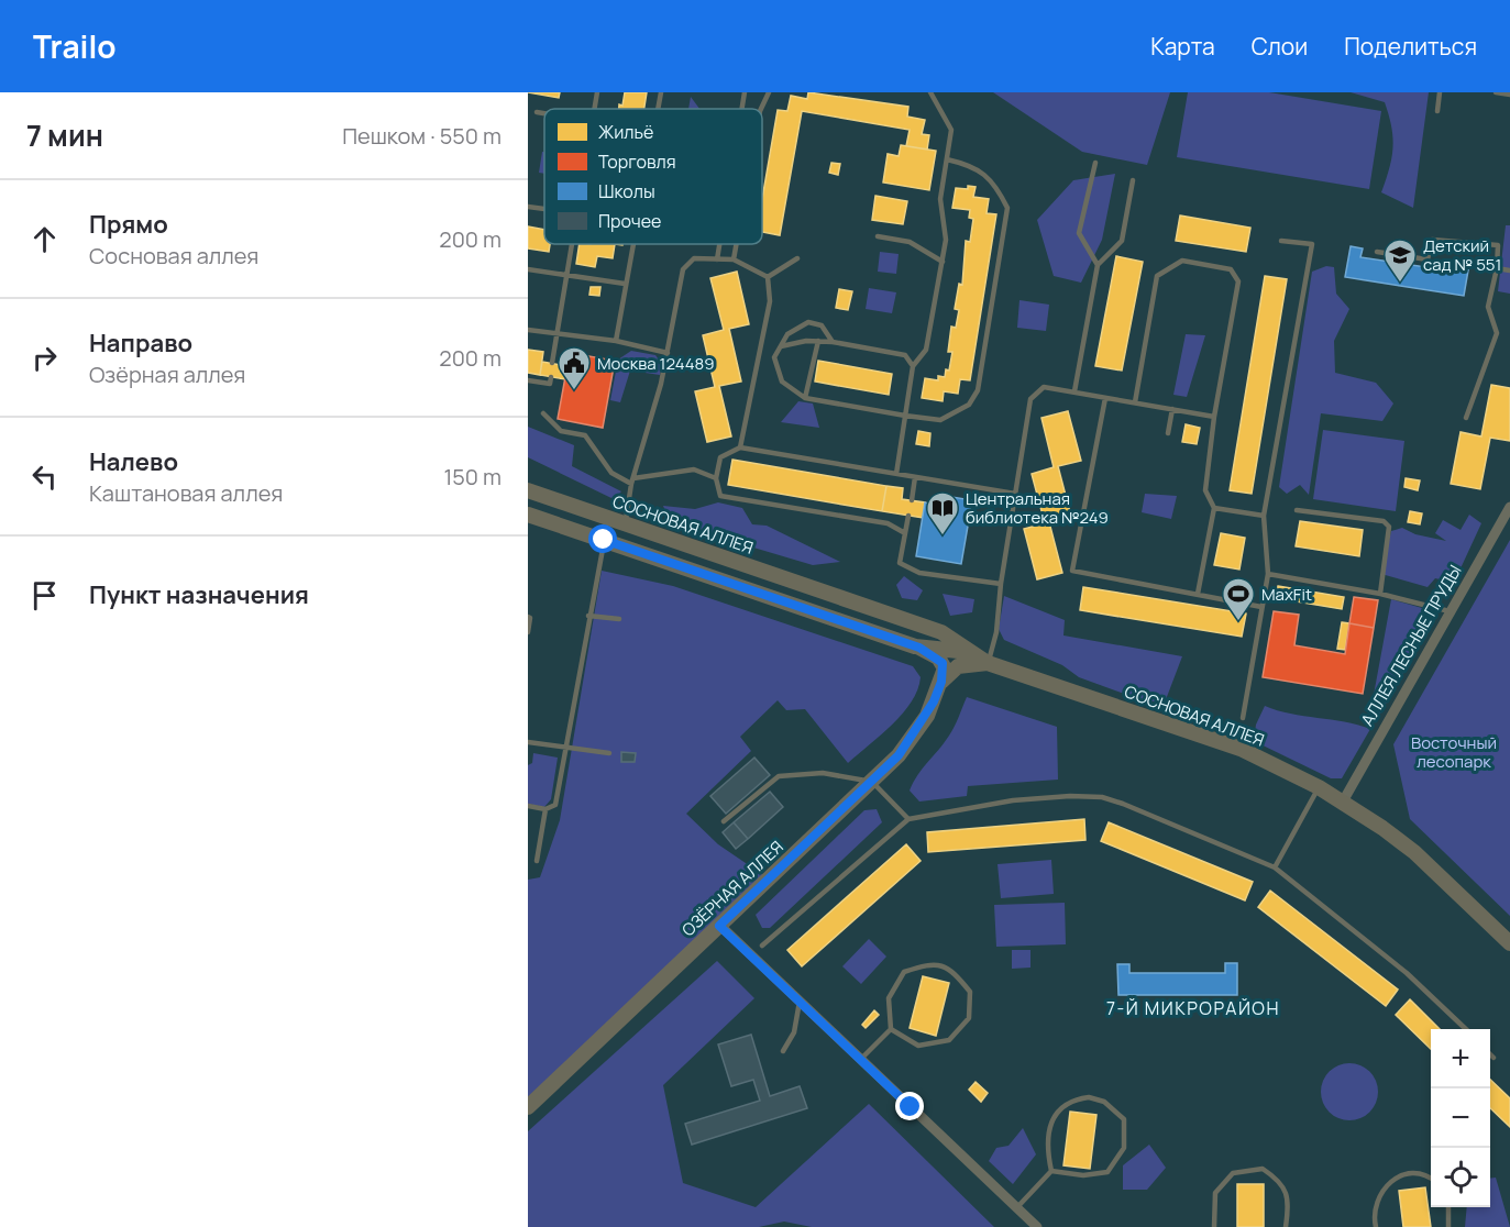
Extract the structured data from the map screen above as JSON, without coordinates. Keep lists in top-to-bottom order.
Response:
{
  "streets": {
    "main road": ["СОСНОВАЯ АЛЛЕЯ", "ОЗЁРНАЯ АЛЛЕЯ"],
    "street": ["АЛЛЕЯ ЛЕСНЫЕ ПРУДЫ"]
  },
  "crossings": [
    ["СОСНОВАЯ АЛЛЕЯ", "АЛЛЕЯ ЛЕСНЫЕ ПРУДЫ"]
  ],
  "districts": ["7-Й МИКРОРАЙОН"],
  "parks": ["Восточный лесопарк"],
  "places": {
    "school or university": ["Детский сад № 551"],
    "public building": ["Москва 124489"],
    "library": ["Центральная библиотека №249"],
    "sports": ["MaxFit"]
  },
  "legend": [
    "Жильё",
    "Торговля",
    "Школы",
    "Прочее"
  ],
  "page": {
    "header": "Trailo",
    "nav": ["Карта", "Слои", "Поделиться"],
    "heading": ["7 мин", "Пешком · 550 m"],
    "list": [
      ["Прямо", "Сосновая аллея", "200 m"],
      ["Направо", "Озёрная аллея", "200 m"],
      ["Налево", "Каштановая аллея", "150 m"],
      "Пункт назначения"
    ],
    "map_buttons": ["+", "−"]
  }
}
